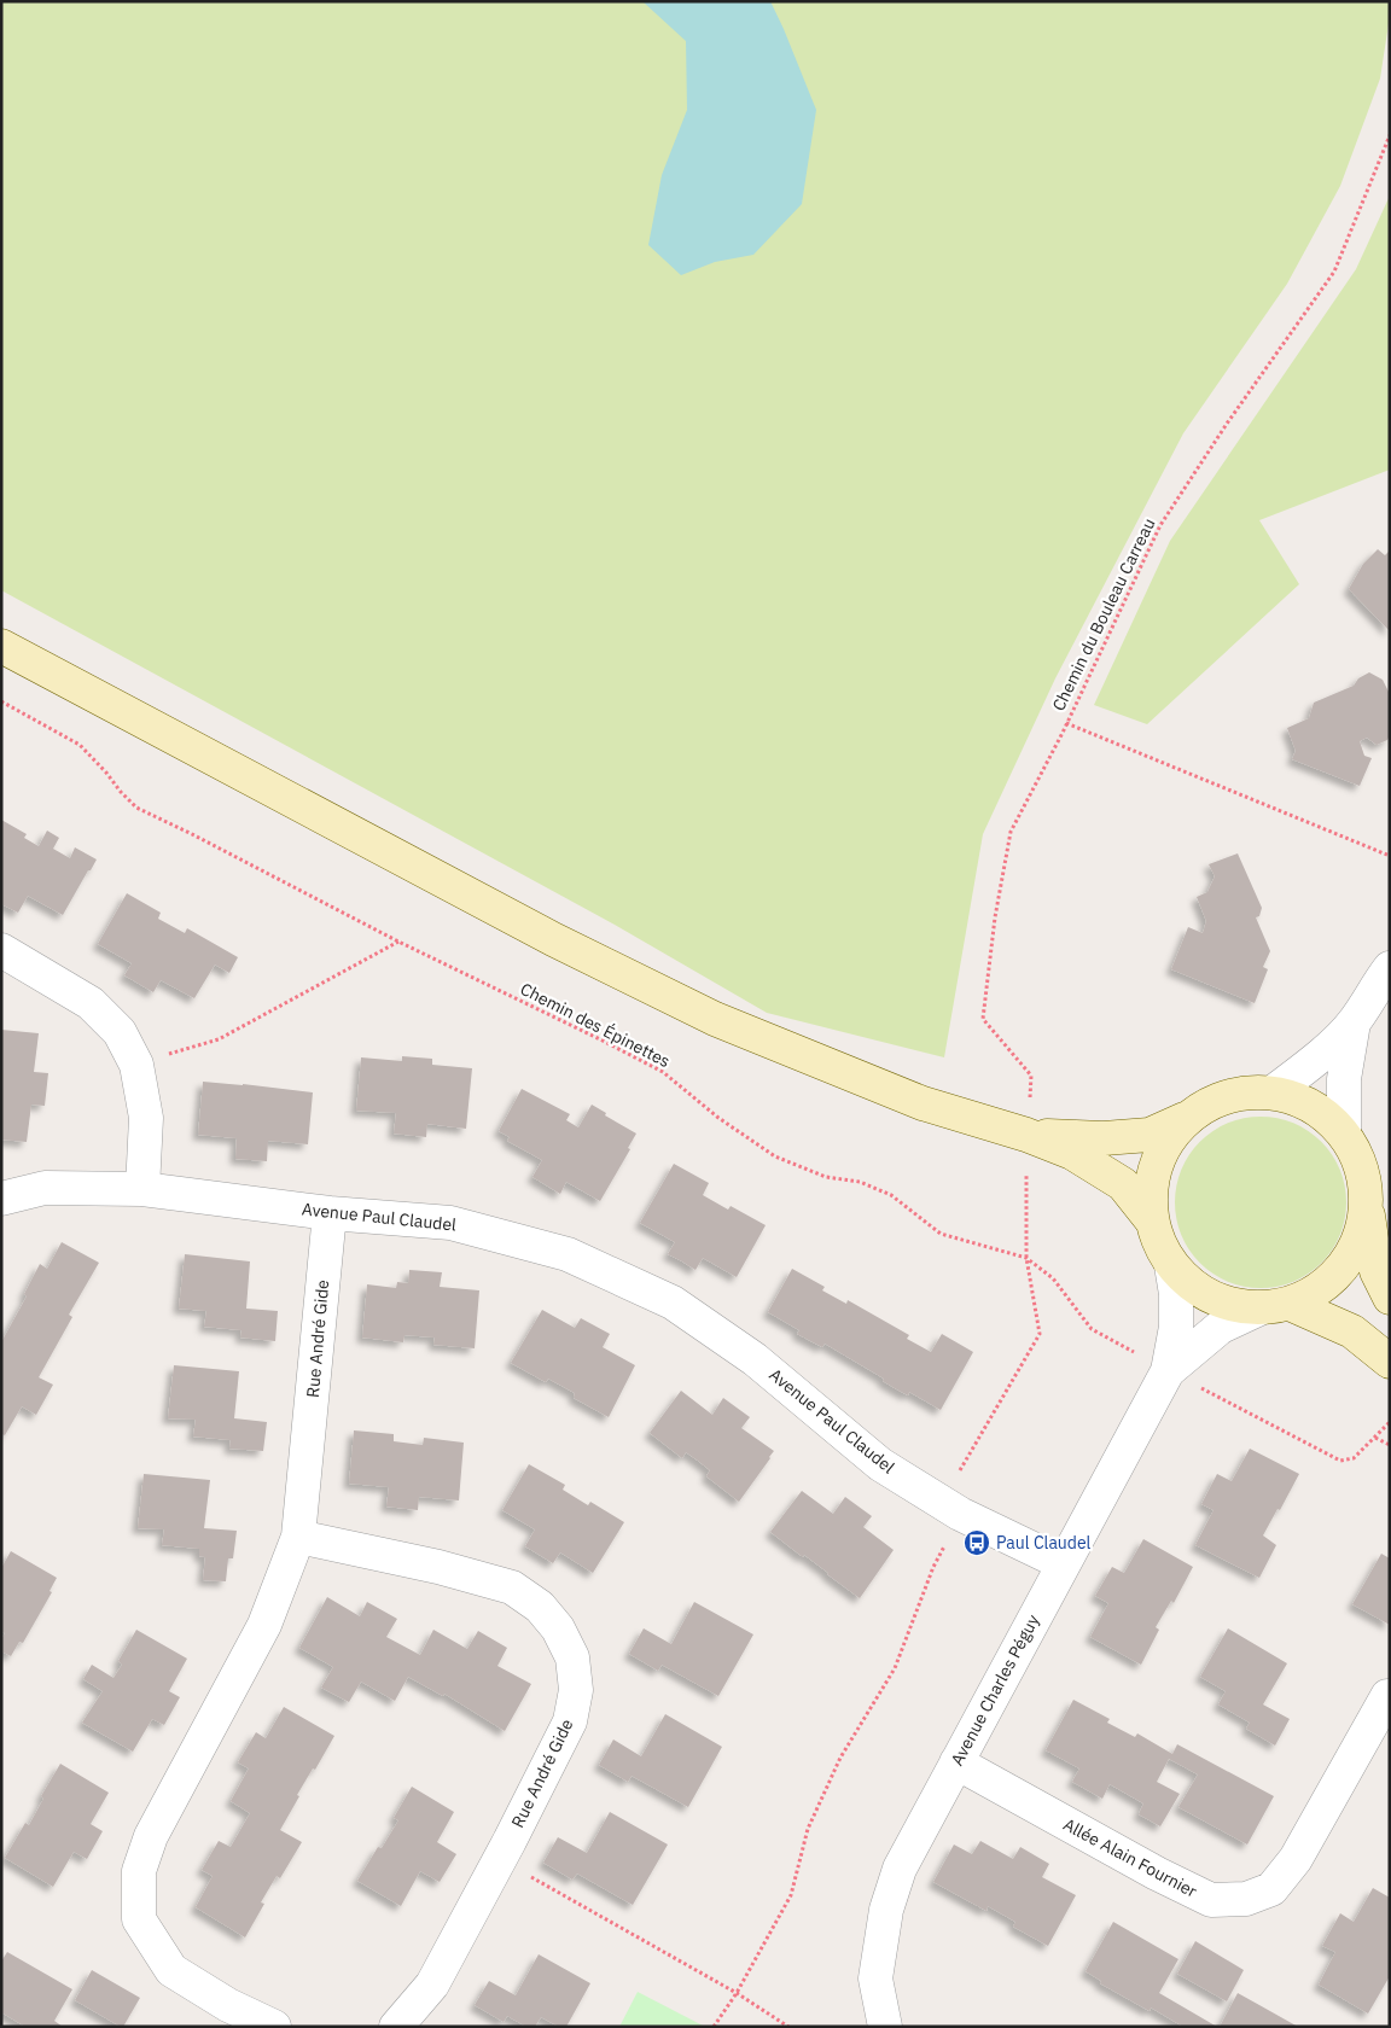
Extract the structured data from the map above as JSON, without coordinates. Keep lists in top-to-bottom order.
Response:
{
  "streets": {
    "street": [
      "Avenue Paul Claudel",
      "Rue André Gide",
      "Avenue Charles Péguy",
      "Allée Alain Fournier"
    ],
    "path": ["Chemin du Bouleau Carreau", "Chemin des Épinettes"]
  },
  "crossings": [
    ["Chemin du Bouleau Carreau", "Chemin des Épinettes"],
    ["Chemin du Bouleau Carreau", "Avenue Paul Claudel"],
    ["Chemin des Épinettes", "Avenue Charles Péguy"],
    ["Avenue Paul Claudel", "Rue André Gide"],
    ["Avenue Paul Claudel", "Avenue Charles Péguy"],
    ["Avenue Charles Péguy", "Allée Alain Fournier"]
  ],
  "places": {
    "bus stop": ["Paul Claudel"]
  }
}
